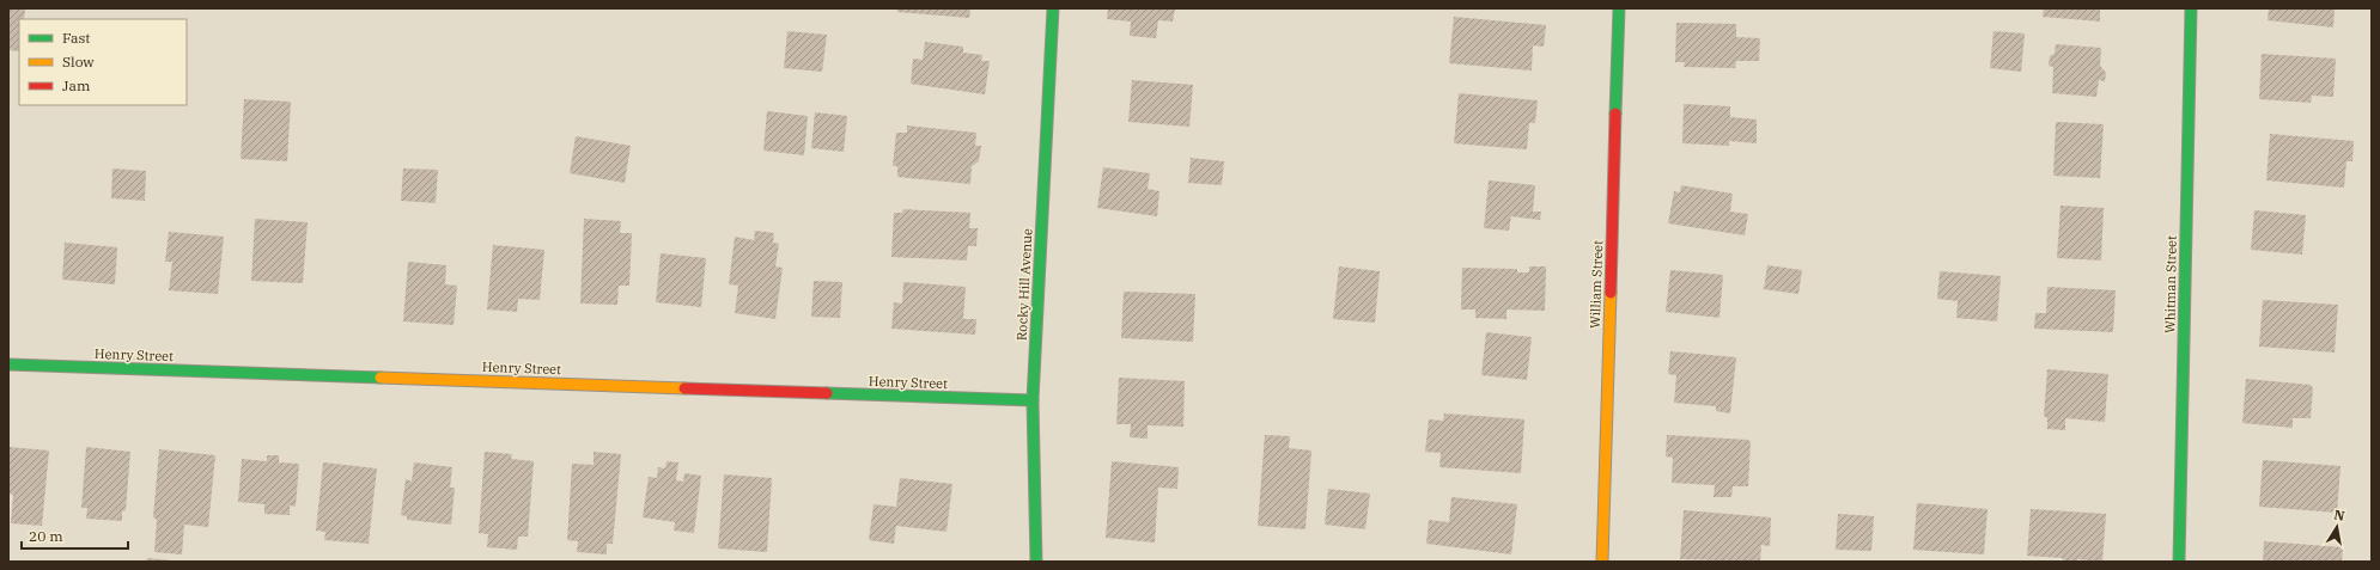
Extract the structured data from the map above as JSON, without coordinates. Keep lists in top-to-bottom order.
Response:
{
  "streets": {
    "street": [
      "Rocky Hill Avenue",
      "William Street",
      "Whitman Street",
      "Henry Street"
    ]
  },
  "crossings": [
    ["Rocky Hill Avenue", "Henry Street"]
  ],
  "legend": ["Fast", "Slow", "Jam"],
  "scale_bar": "20 m",
  "north": "top"
}
